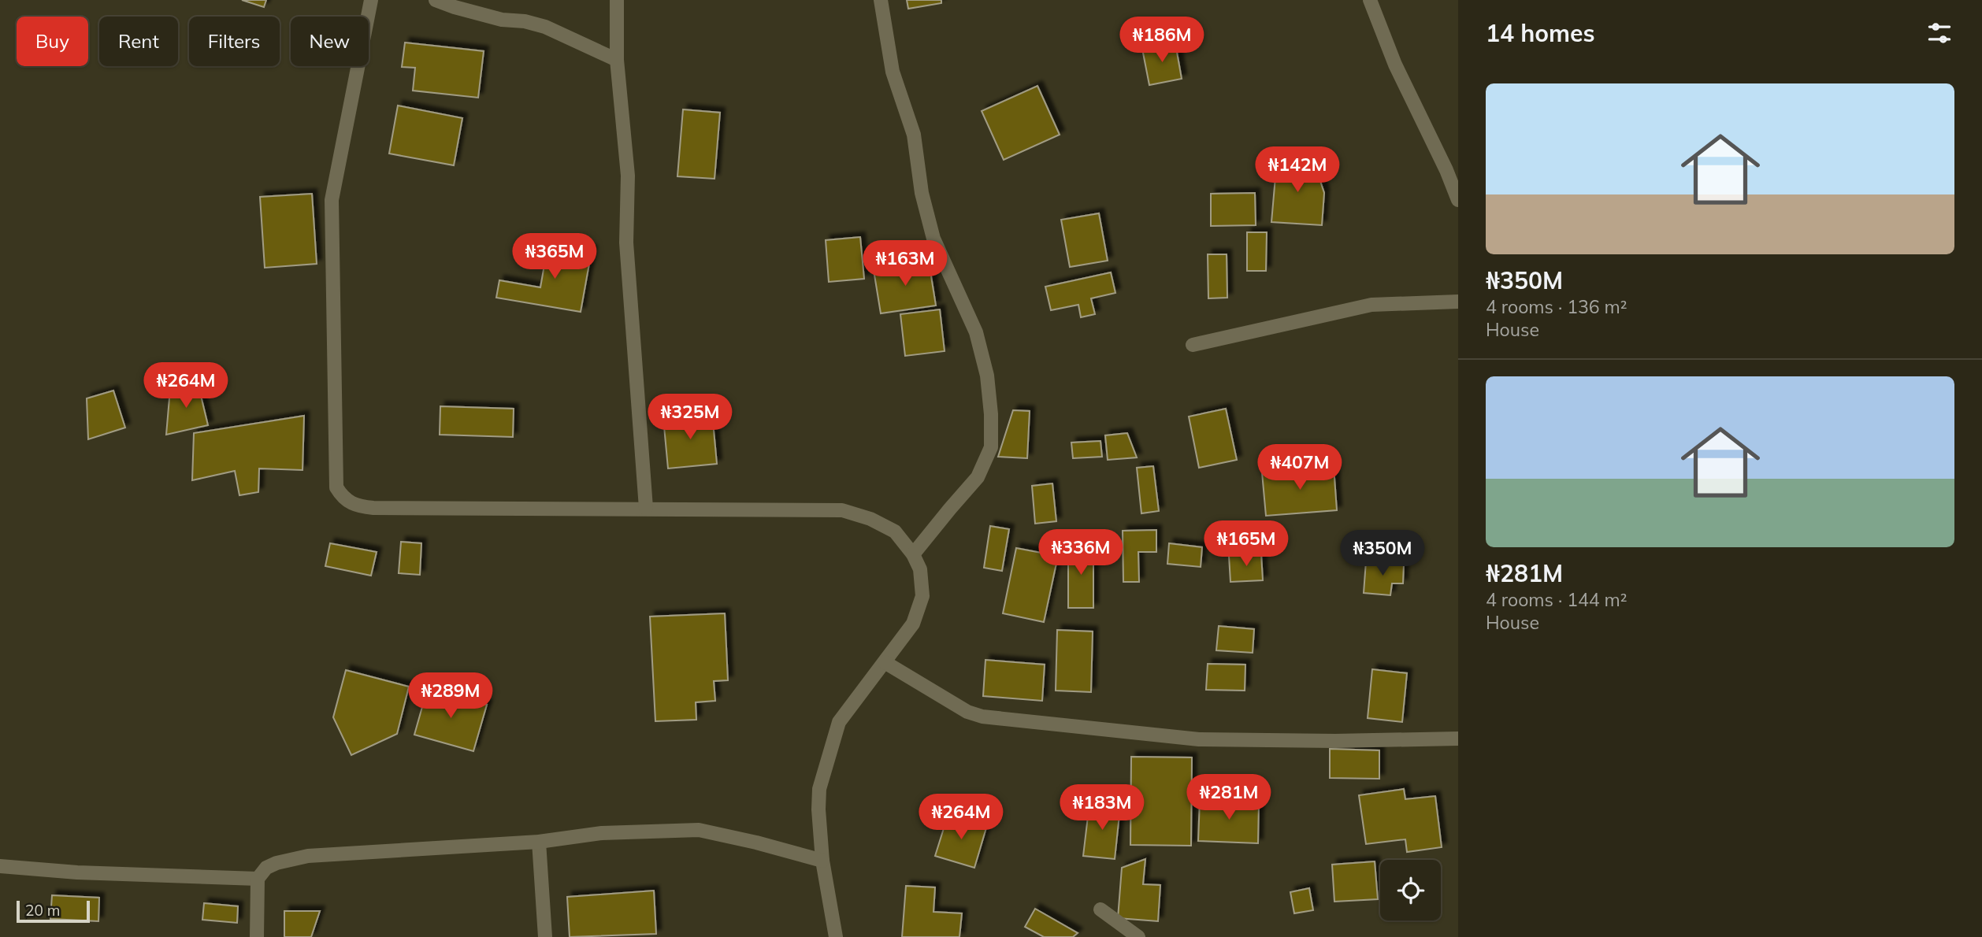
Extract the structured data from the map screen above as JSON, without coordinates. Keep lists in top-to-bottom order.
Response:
{
  "scale_bar": "20 m",
  "page": {
    "heading": "14 homes",
    "price": [
      "₦186M",
      "₦142M",
      "₦365M",
      "₦163M",
      "₦264M",
      "₦325M",
      "₦407M",
      "₦165M",
      "₦336M",
      "₦350M",
      "₦289M",
      "₦281M",
      "₦183M",
      "₦264M"
    ],
    "chip": [
      "Buy",
      "Rent",
      "Filters",
      "New"
    ],
    "list": [
      {
        "name": "₦350M",
        "note": "4 rooms · 136 m² · House"
      },
      {
        "name": "₦281M",
        "note": "4 rooms · 144 m² · House"
      }
    ],
    "scale": "20 m"
  }
}
